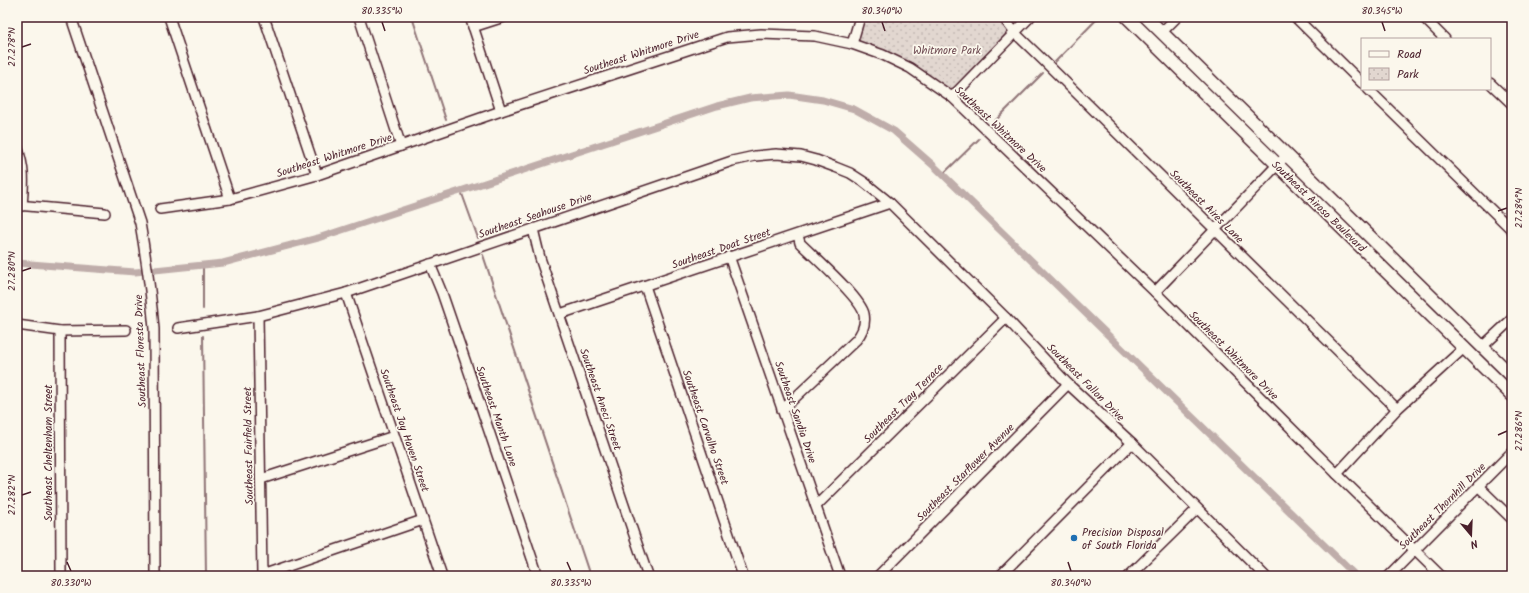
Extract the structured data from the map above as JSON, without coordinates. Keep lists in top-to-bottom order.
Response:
{
  "streets": {
    "main road": ["Southeast Airoso Boulevard"],
    "street": [
      "Southeast Whitmore Drive",
      "Southeast Aires Lane",
      "Southeast Seahouse Drive",
      "Southeast Doat Street",
      "Southeast Floresta Drive",
      "Southeast Fallon Drive",
      "Southeast Aneci Street",
      "Southeast Tray Terrace",
      "Southeast Sandia Drive",
      "Southeast Manth Lane",
      "Southeast Carvalho Street",
      "Southeast Joy Haven Street",
      "Southeast Fairfield Street",
      "Southeast Cheltenham Street",
      "Southeast Starflower Avenue",
      "Southeast Thornhill Drive"
    ]
  },
  "crossings": [
    ["Southeast Whitmore Drive", "Southeast Thornhill Drive"],
    ["Southeast Seahouse Drive", "Southeast Doat Street"],
    ["Southeast Seahouse Drive", "Southeast Fallon Drive"],
    ["Southeast Seahouse Drive", "Southeast Aneci Street"],
    ["Southeast Seahouse Drive", "Southeast Manth Lane"],
    ["Southeast Seahouse Drive", "Southeast Joy Haven Street"],
    ["Southeast Seahouse Drive", "Southeast Fairfield Street"],
    ["Southeast Doat Street", "Southeast Fallon Drive"],
    ["Southeast Doat Street", "Southeast Aneci Street"],
    ["Southeast Doat Street", "Southeast Sandia Drive"],
    ["Southeast Doat Street", "Southeast Carvalho Street"],
    ["Southeast Fallon Drive", "Southeast Tray Terrace"],
    ["Southeast Fallon Drive", "Southeast Starflower Avenue"],
    ["Southeast Tray Terrace", "Southeast Sandia Drive"]
  ],
  "parks": ["Whitmore Park"],
  "places": ["Precision Disposal of South Florida"],
  "legend": ["Road", "Park"],
  "north": "bottom",
  "coordinates": [
    "80.335°W",
    "80.340°W",
    "80.345°W",
    "27.278°N",
    "27.284°N",
    "27.280°N",
    "27.286°N",
    "27.282°N",
    "80.330°W"
  ]
}
